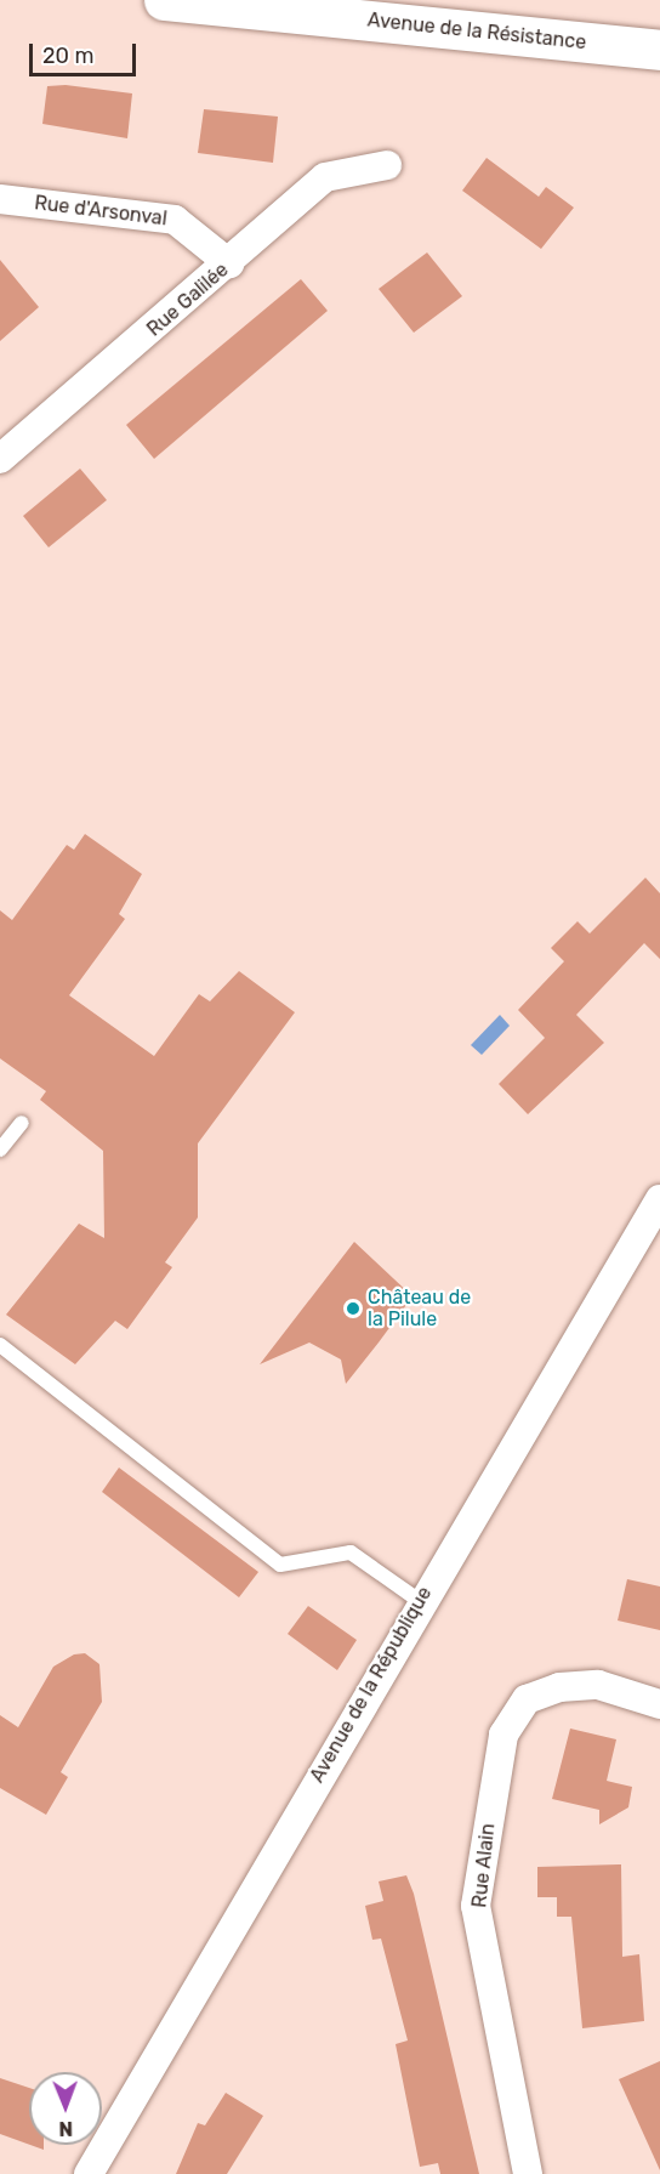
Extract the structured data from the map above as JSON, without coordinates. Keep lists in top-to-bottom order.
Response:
{
  "streets": {
    "main road": ["Avenue de la Résistance"],
    "street": [
      "Rue d'Arsonval",
      "Rue Galilée",
      "Avenue de la République",
      "Rue Alain"
    ]
  },
  "crossings": [
    ["Rue d'Arsonval", "Rue Galilée"]
  ],
  "places": ["Château de la Pilule"],
  "scale_bar": "20 m",
  "north": "bottom"
}
